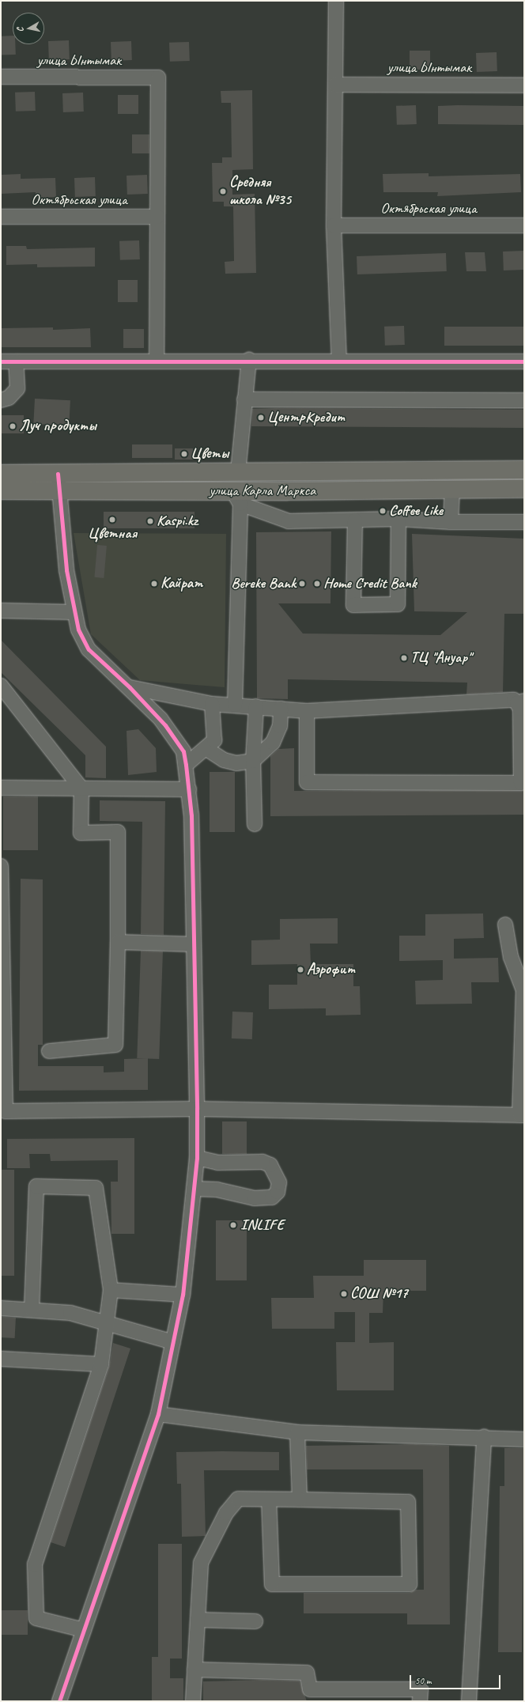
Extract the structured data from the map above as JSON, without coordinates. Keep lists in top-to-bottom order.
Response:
{
  "streets": {
    "main road": ["улица Карла Маркса"],
    "street": ["улица Ынтымак", "Октябрьская улица"]
  },
  "crossings": [
    ["улица Ынтымак", "Октябрьская улица"]
  ],
  "places": [
    "Средняя школа №35",
    "ЦентрКредит",
    "Луч продукты",
    "Цветы",
    "Coffee Like",
    "Цветная",
    "Kaspi.kz",
    "Кайрат",
    "Bereke Bank",
    "Home Credit Bank",
    "ТЦ \"Ануар\"",
    "Аэрофит",
    "INLIFE",
    "СОШ №17"
  ],
  "scale_bar": "50 m",
  "north": "left"
}
